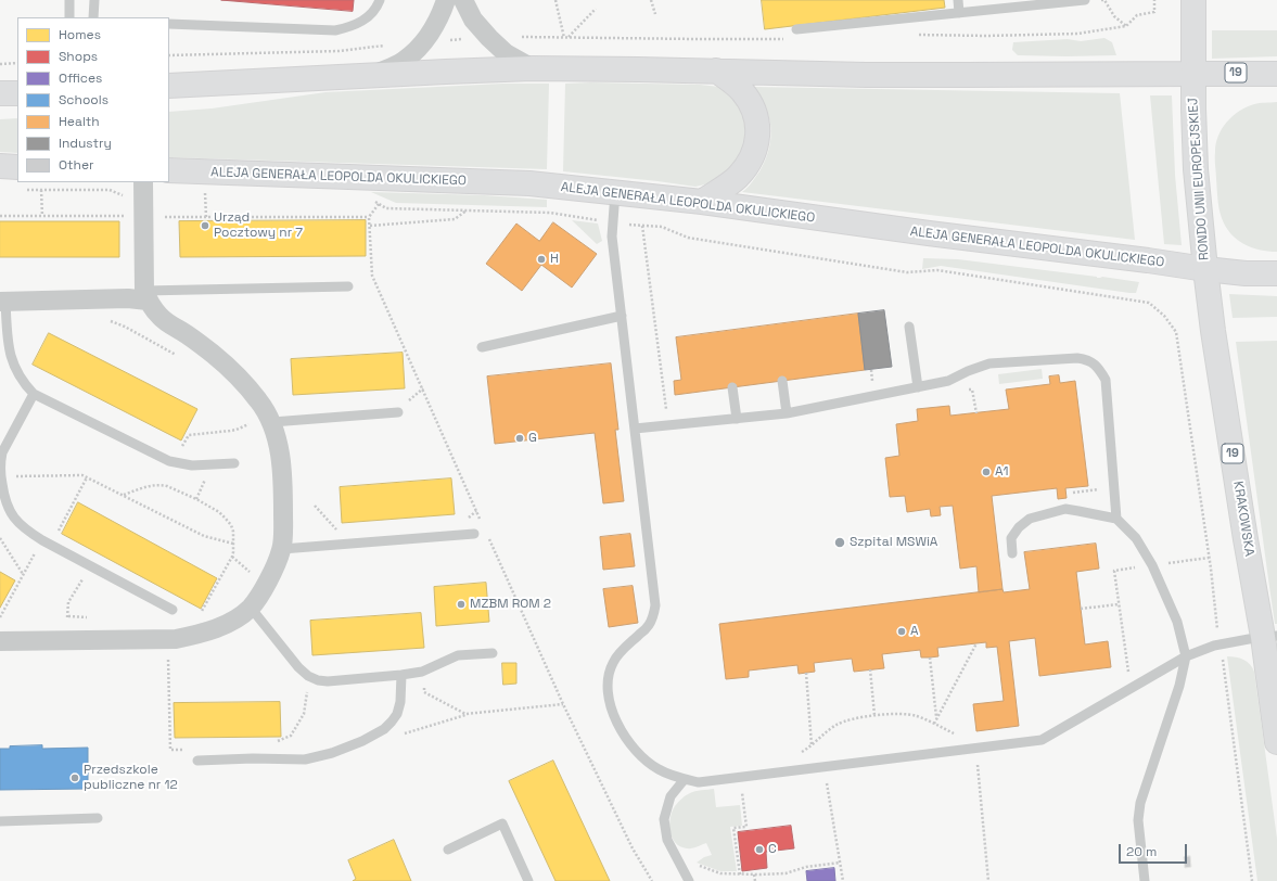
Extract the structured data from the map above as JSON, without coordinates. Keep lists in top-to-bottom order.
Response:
{
  "streets": {
    "main road": [
      "19",
      "ALEJA GENERAŁA LEOPOLDA OKULICKIEGO",
      "RONDO UNII EUROPEJSKIEJ",
      "KRAKOWSKA"
    ]
  },
  "crossings": [
    ["19", "RONDO UNII EUROPEJSKIEJ"],
    ["ALEJA GENERAŁA LEOPOLDA OKULICKIEGO", "RONDO UNII EUROPEJSKIEJ"],
    ["ALEJA GENERAŁA LEOPOLDA OKULICKIEGO", "KRAKOWSKA"],
    ["RONDO UNII EUROPEJSKIEJ", "KRAKOWSKA"]
  ],
  "places": [
    "Urząd Pocztowy nr 7",
    "H",
    "G",
    "A1",
    "Szpital MSWiA",
    "MZBM ROM 2",
    "A",
    "Przedszkole publiczne nr 12",
    "C"
  ],
  "legend": [
    "Homes",
    "Shops",
    "Offices",
    "Schools",
    "Health",
    "Industry",
    "Other"
  ],
  "scale_bar": "20 m"
}
